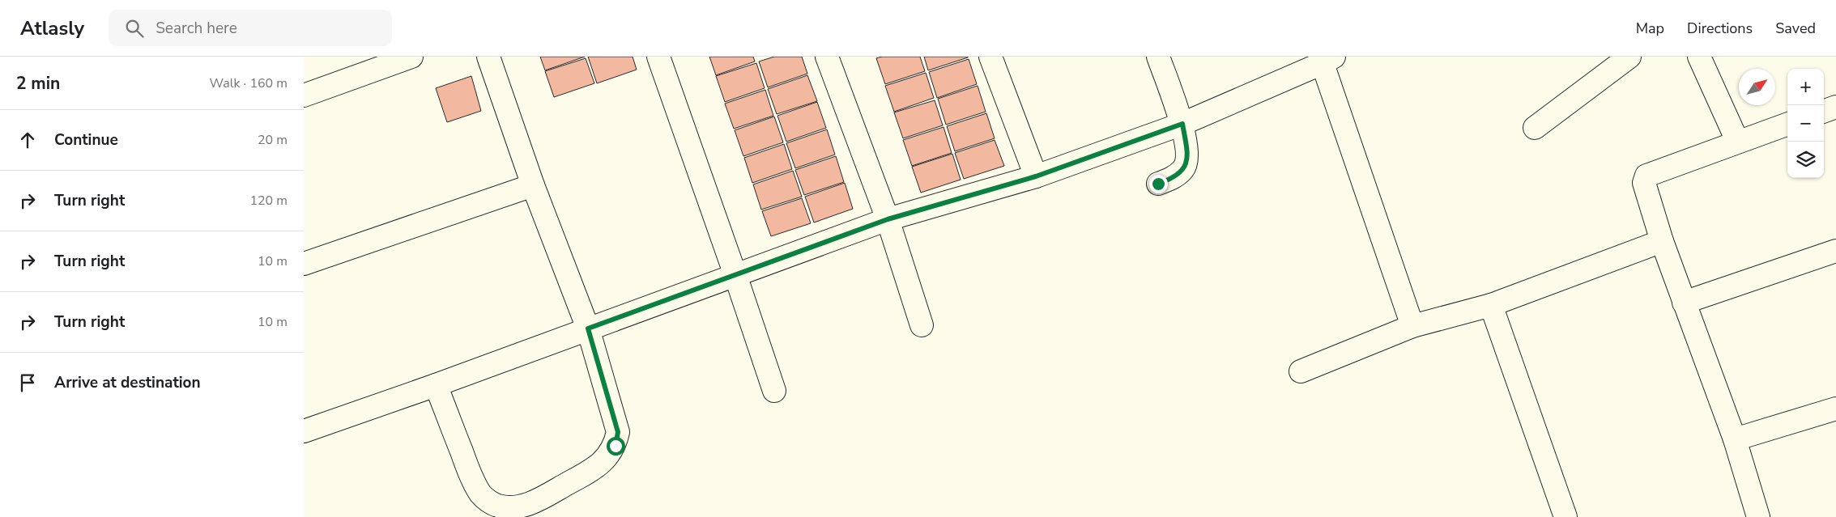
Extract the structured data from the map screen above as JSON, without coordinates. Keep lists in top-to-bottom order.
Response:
{
  "north": "top right",
  "page": {
    "header": "Atlasly",
    "search": "Search here",
    "nav": ["Map", "Directions", "Saved"],
    "heading": ["2 min", "Walk · 160 m"],
    "map_buttons": ["+", "−"],
    "list": [
      ["Continue", "20 m"],
      ["Turn right", "120 m"],
      ["Turn right", "10 m"],
      ["Turn right", "10 m"],
      "Arrive at destination"
    ]
  }
}
